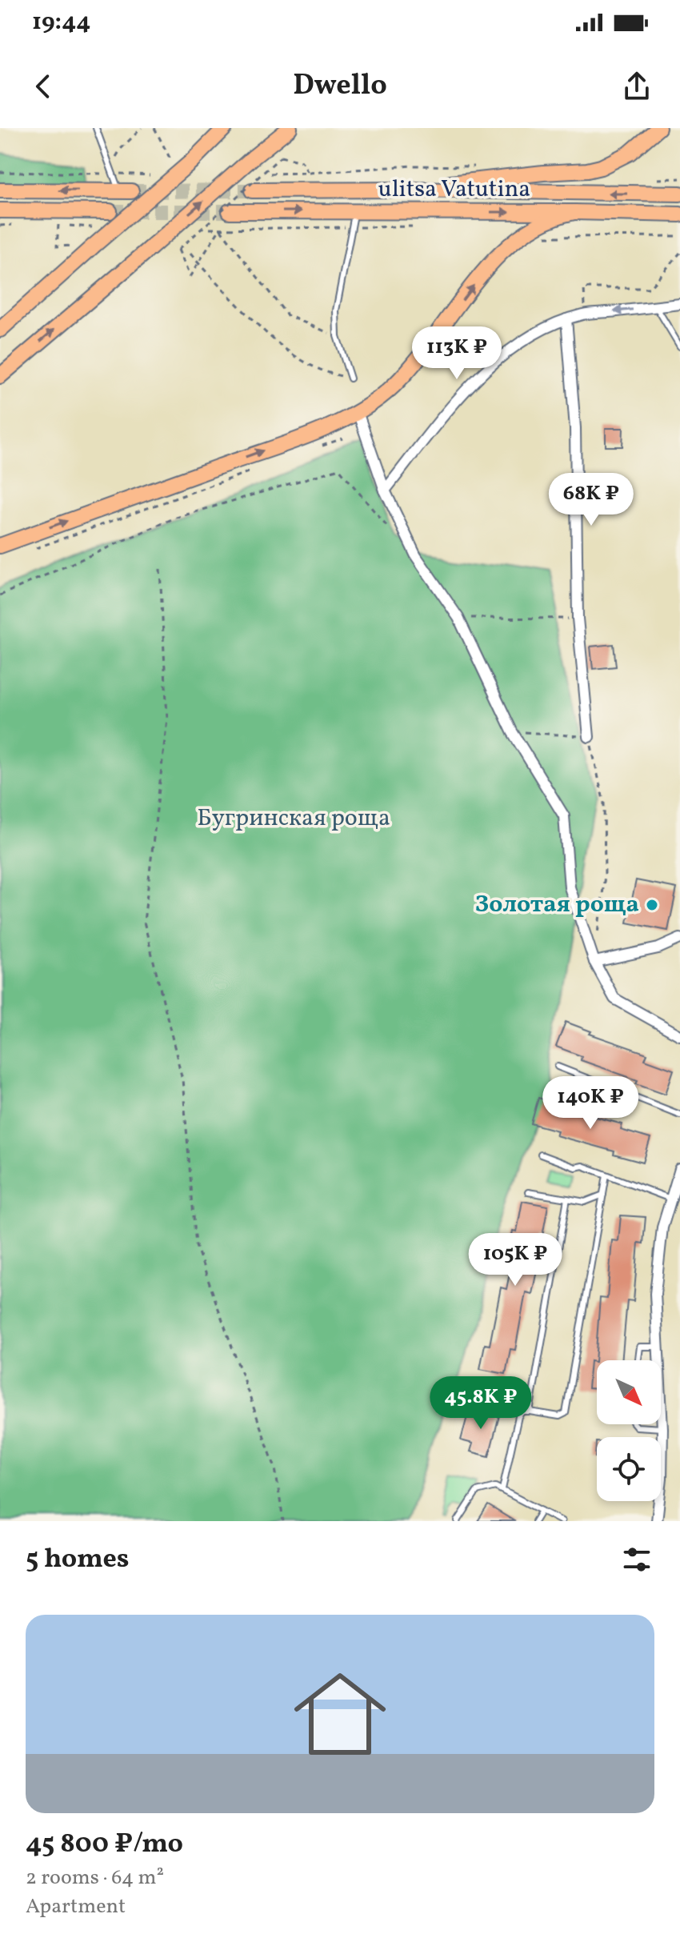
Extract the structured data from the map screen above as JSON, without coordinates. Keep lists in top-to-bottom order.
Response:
{
  "streets": {
    "main road": ["ulitsa Vatutina"]
  },
  "parks": ["Бугринская роща"],
  "places": ["Золотая роща"],
  "north": "bottom right",
  "page": {
    "status": "19:44",
    "header": "Dwello",
    "price": [
      "113K ₽",
      "68K ₽",
      "140K ₽",
      "105K ₽",
      "45.8K ₽"
    ],
    "heading": "5 homes",
    "list": [
      {
        "name": "45 800 ₽/mo",
        "note": "2 rooms · 64 m² · Apartment"
      }
    ]
  }
}
